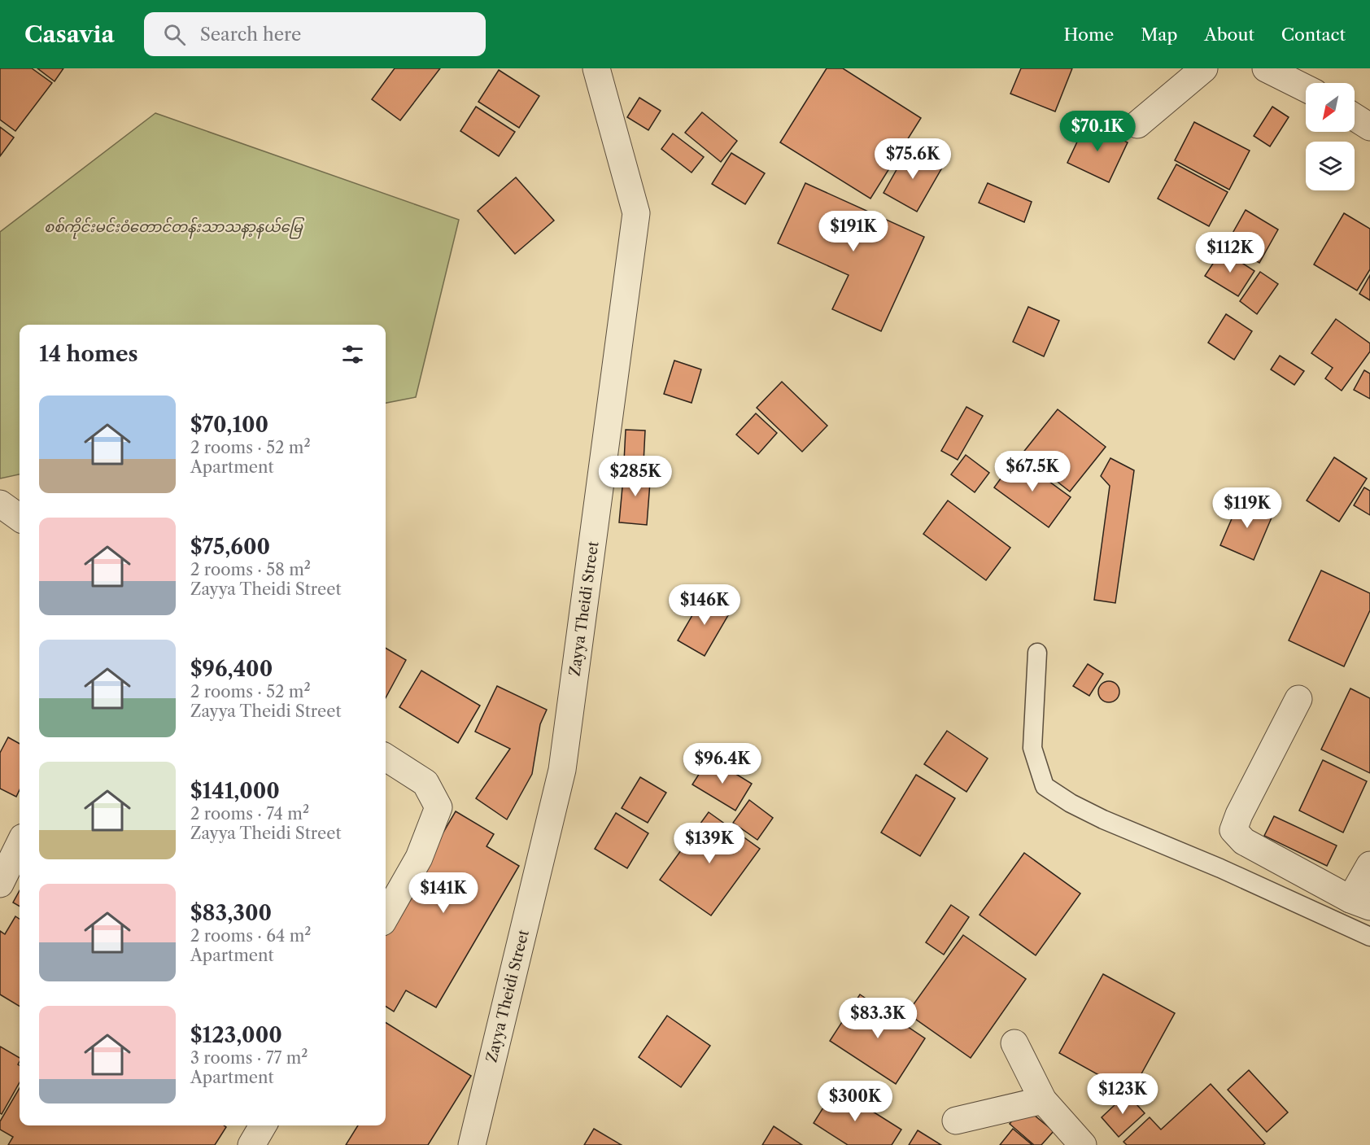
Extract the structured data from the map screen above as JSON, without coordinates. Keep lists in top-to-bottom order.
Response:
{
  "streets": {
    "street": ["Zayya Theidi Street"]
  },
  "parks": ["စစ်ကိုင်းမင်းဝံတောင်တန်းသာသနာ့နယ်မြေ"],
  "north": "bottom left",
  "page": {
    "header": "Casavia",
    "search": "Search here",
    "nav": [
      "Home",
      "Map",
      "About",
      "Contact"
    ],
    "price": [
      "$70.1K",
      "$75.6K",
      "$191K",
      "$112K",
      "$67.5K",
      "$285K",
      "$119K",
      "$146K",
      "$96.4K",
      "$139K",
      "$141K",
      "$83.3K",
      "$123K",
      "$300K"
    ],
    "heading": "14 homes",
    "list": [
      {
        "name": "$70,100",
        "note": "2 rooms · 52 m² · Apartment"
      },
      {
        "name": "$75,600",
        "note": "2 rooms · 58 m² · Zayya Theidi Street"
      },
      {
        "name": "$96,400",
        "note": "2 rooms · 52 m² · Zayya Theidi Street"
      },
      {
        "name": "$141,000",
        "note": "2 rooms · 74 m² · Zayya Theidi Street"
      },
      {
        "name": "$83,300",
        "note": "2 rooms · 64 m² · Apartment"
      },
      {
        "name": "$123,000",
        "note": "3 rooms · 77 m² · Apartment"
      }
    ]
  }
}
